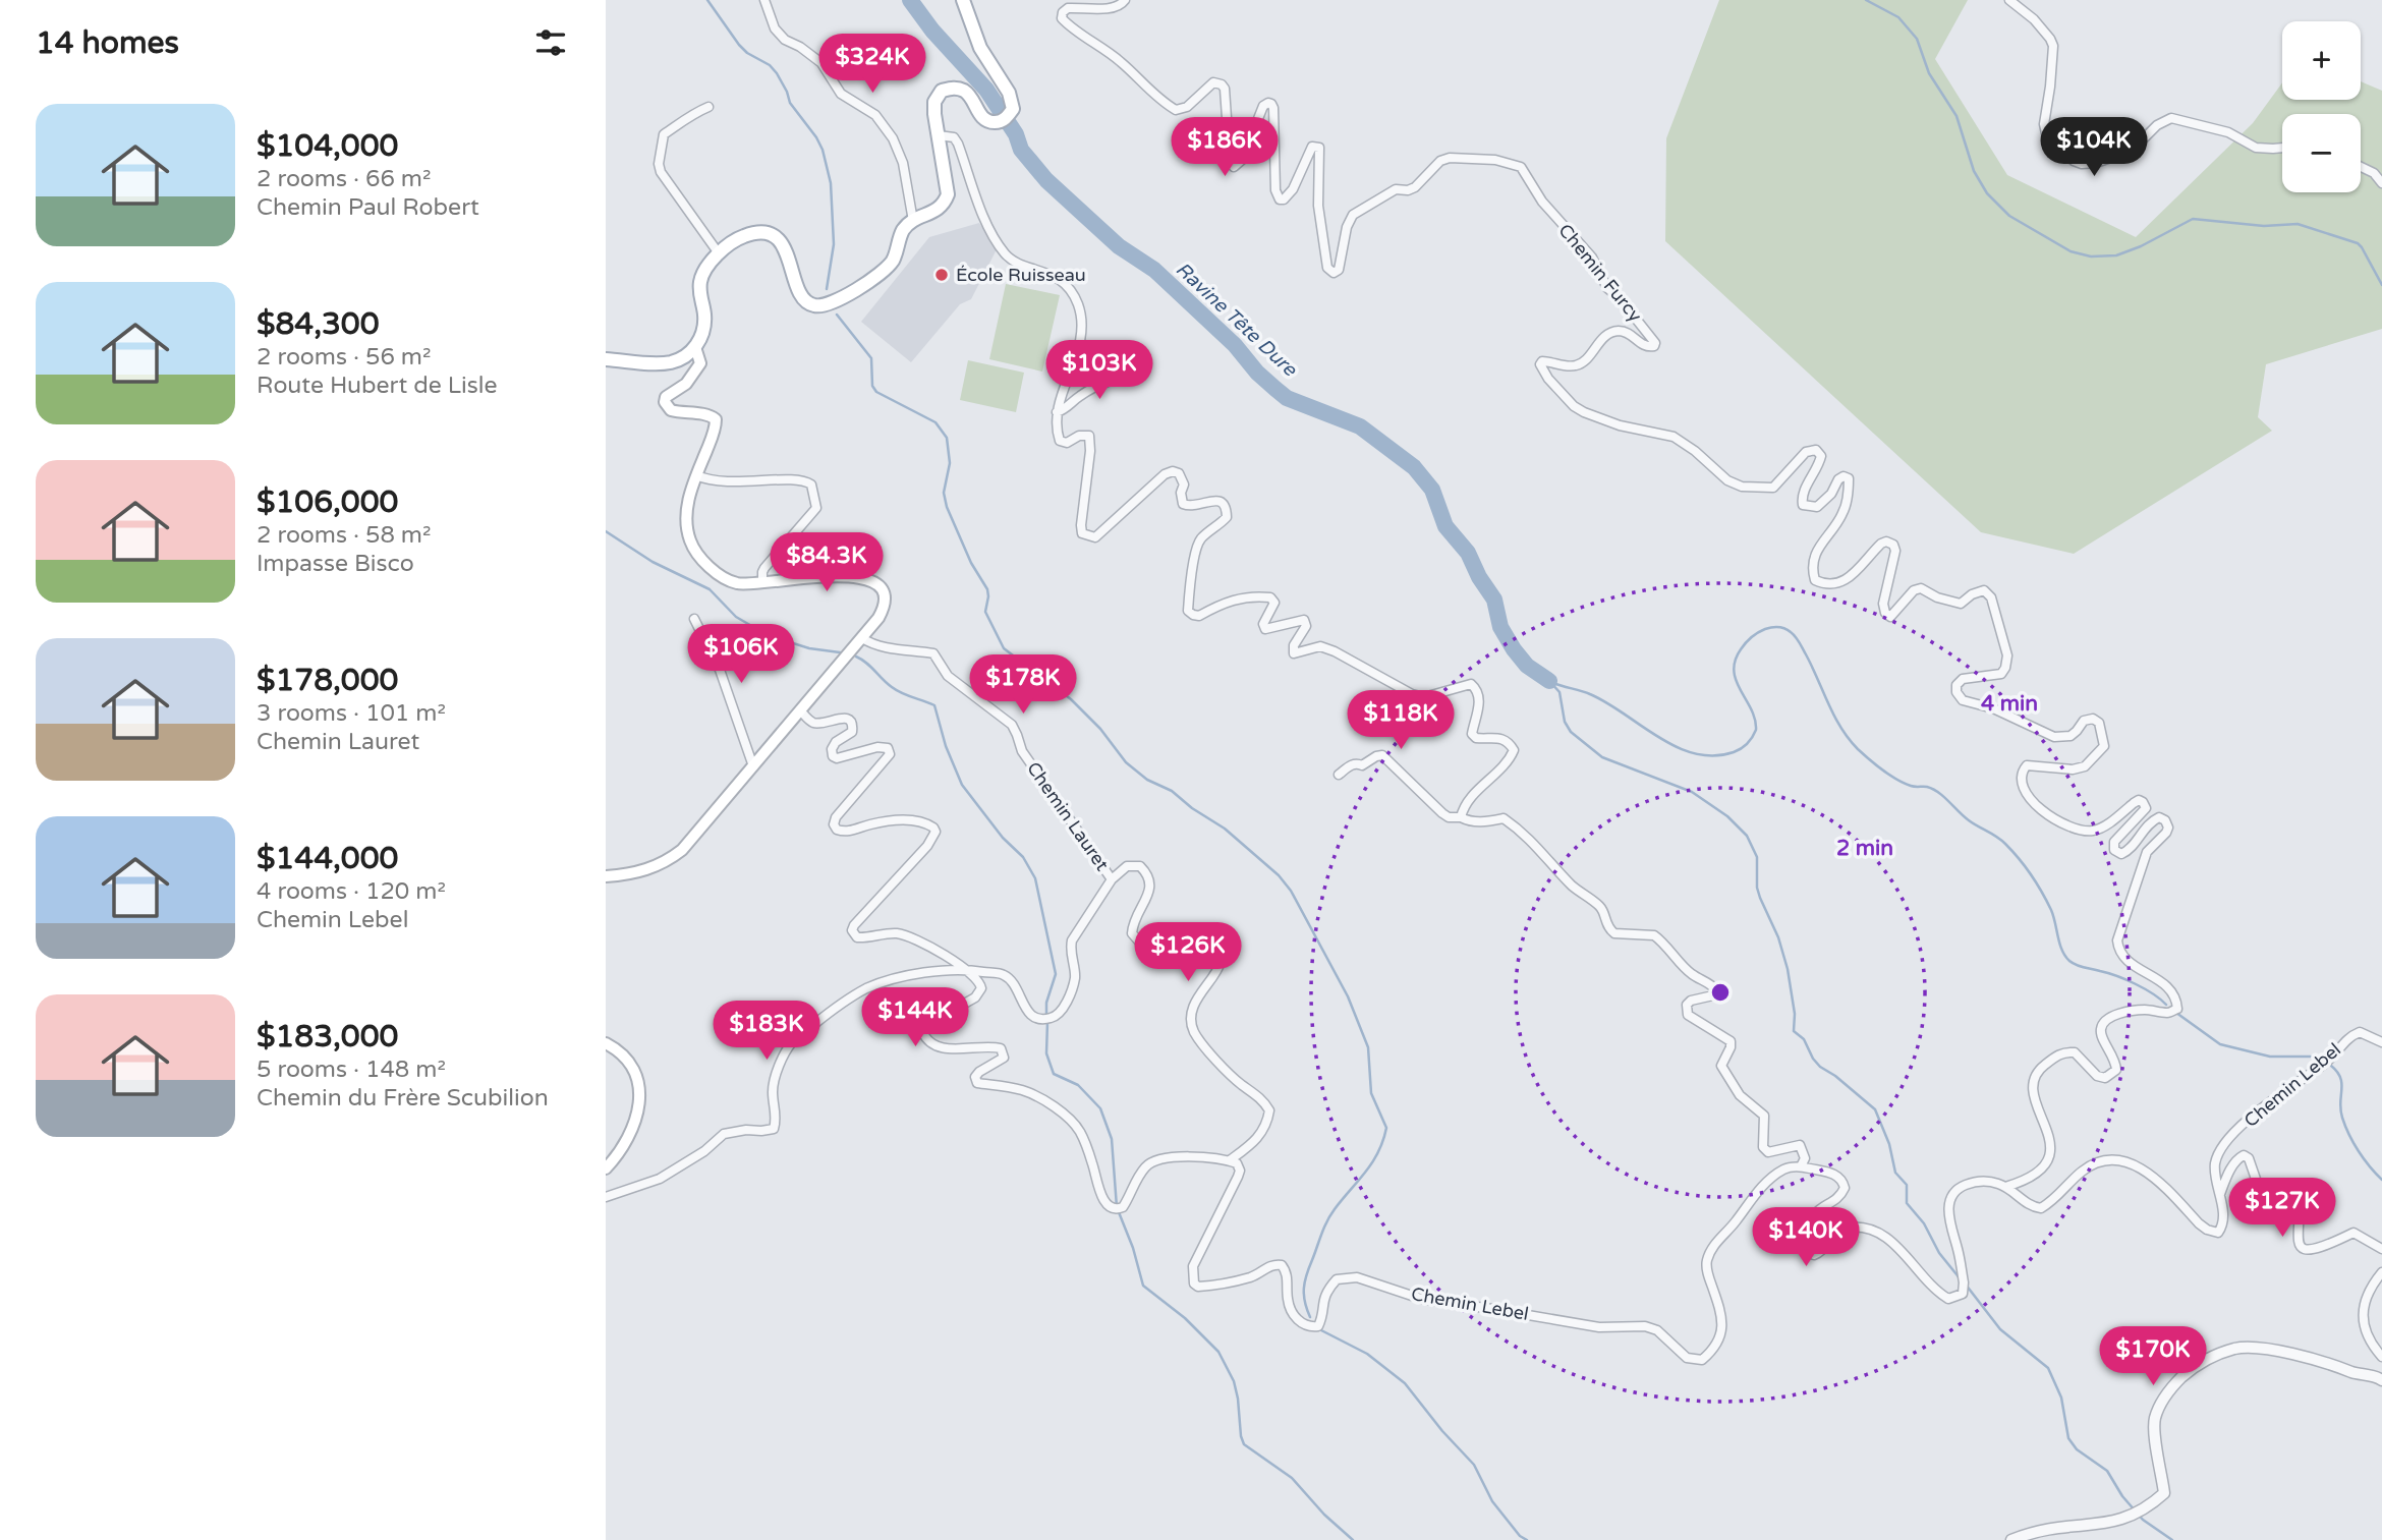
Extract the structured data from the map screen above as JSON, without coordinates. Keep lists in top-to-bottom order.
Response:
{
  "streets": {
    "street": ["Chemin Furcy", "Chemin Lauret", "Chemin Lebel"]
  },
  "crossings": [
    ["Chemin Furcy", "Chemin Lebel"],
    ["Chemin Lauret", "Chemin Lebel"]
  ],
  "water": ["Ravine Tête Dure"],
  "places": ["École Ruisseau"],
  "page": {
    "heading": "14 homes",
    "map_buttons": ["+", "−"],
    "price": [
      "$324K",
      "$186K",
      "$104K",
      "$103K",
      "$84.3K",
      "$106K",
      "$178K",
      "$118K",
      "$126K",
      "$144K",
      "$183K",
      "$127K",
      "$140K",
      "$170K"
    ],
    "list": [
      {
        "name": "$104,000",
        "note": "2 rooms · 66 m² · Chemin Paul Robert"
      },
      {
        "name": "$84,300",
        "note": "2 rooms · 56 m² · Route Hubert de Lisle"
      },
      {
        "name": "$106,000",
        "note": "2 rooms · 58 m² · Impasse Bisco"
      },
      {
        "name": "$178,000",
        "note": "3 rooms · 101 m² · Chemin Lauret"
      },
      {
        "name": "$144,000",
        "note": "4 rooms · 120 m² · Chemin Lebel"
      },
      {
        "name": "$183,000",
        "note": "5 rooms · 148 m² · Chemin du Frère Scubilion"
      }
    ]
  },
  "rings": ["4 min", "2 min"]
}
